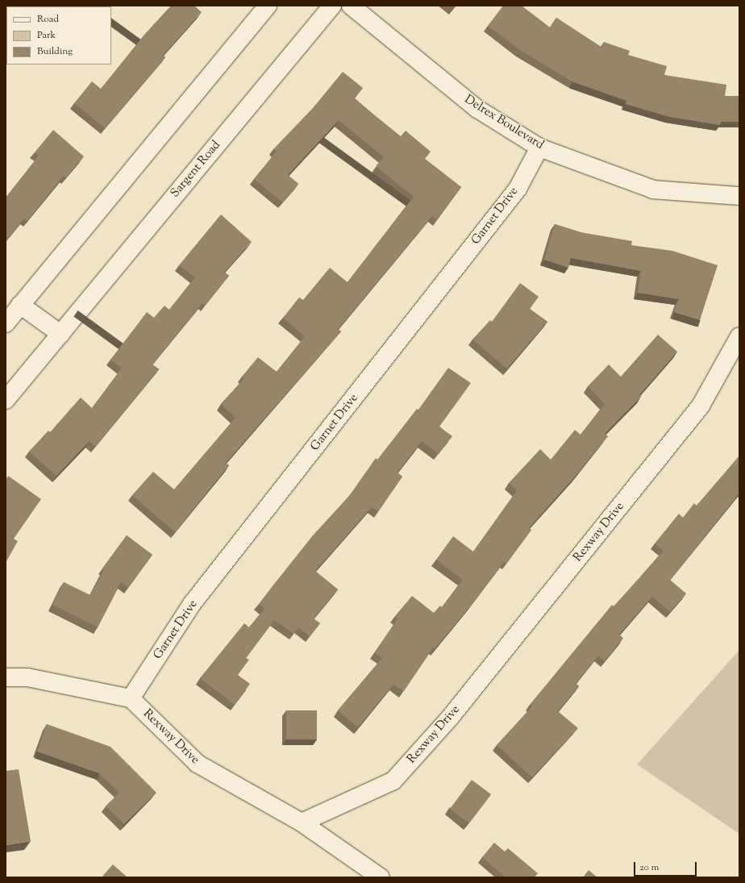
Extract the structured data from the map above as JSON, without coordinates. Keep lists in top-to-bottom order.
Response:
{
  "streets": {
    "street": [
      "Delrex Boulevard",
      "Sargent Road",
      "Garnet Drive",
      "Rexway Drive"
    ]
  },
  "crossings": [
    ["Delrex Boulevard", "Garnet Drive"],
    ["Garnet Drive", "Rexway Drive"]
  ],
  "legend": ["Road", "Park", "Building"],
  "scale_bar": "20 m"
}
